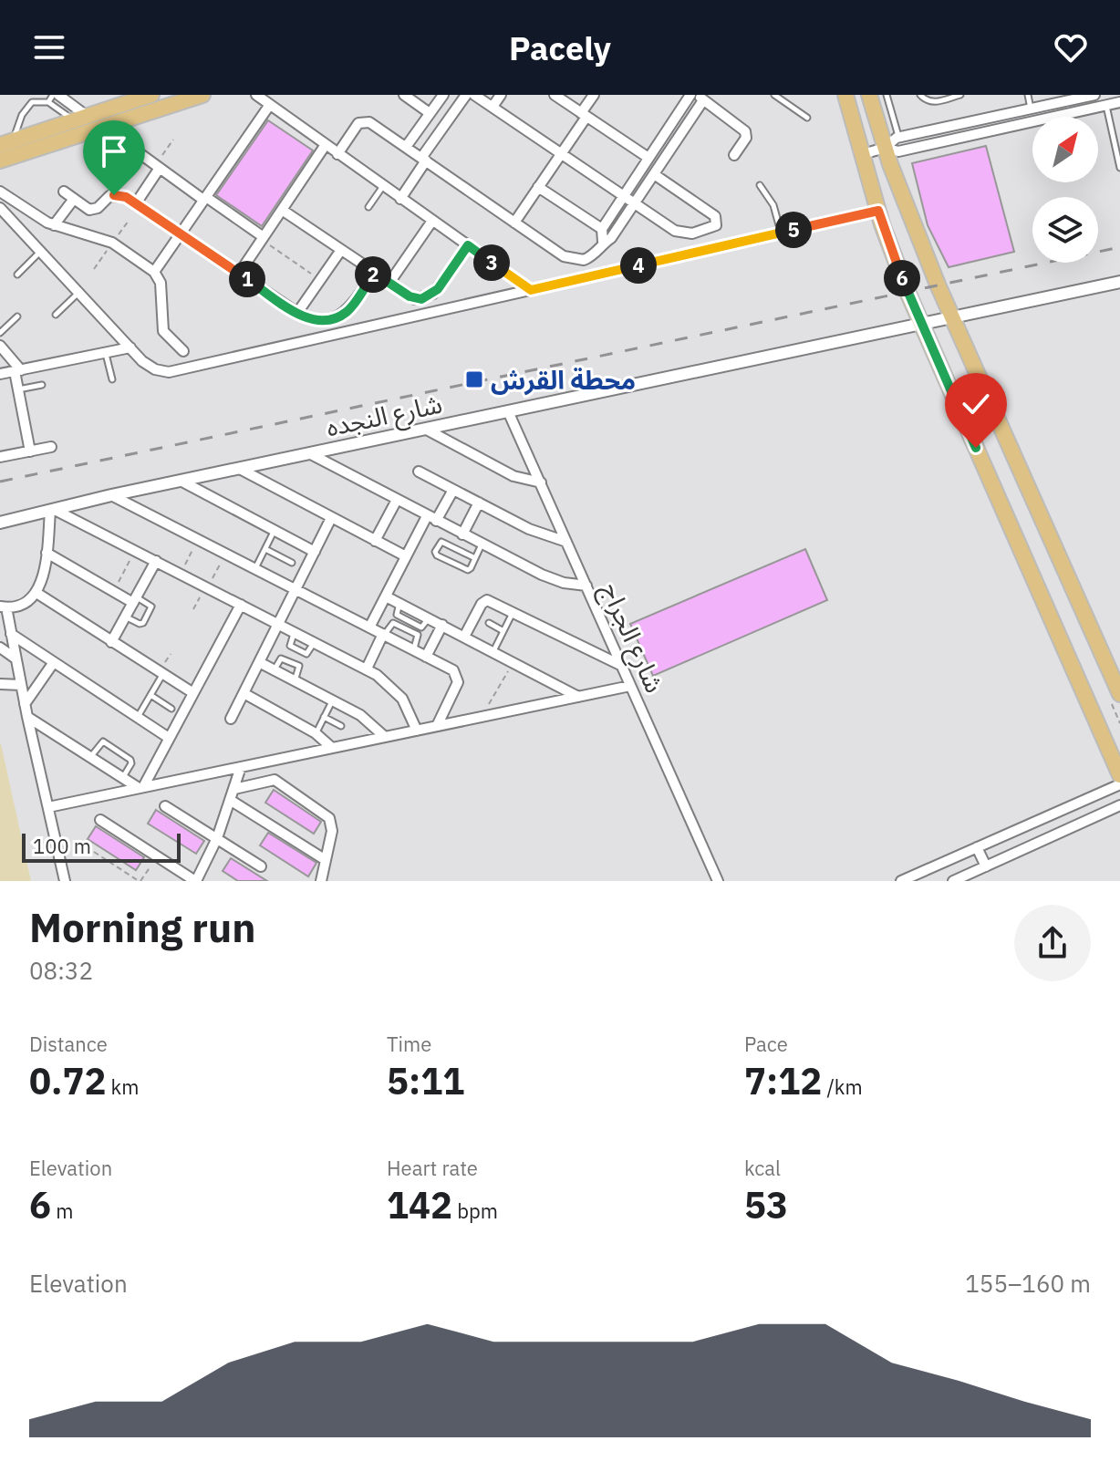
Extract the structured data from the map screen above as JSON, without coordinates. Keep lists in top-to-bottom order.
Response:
{
  "streets": {
    "street": ["شارع النجده", "شارع الجراج"]
  },
  "crossings": [
    ["شارع النجده", "شارع الجراج"]
  ],
  "places": {
    "transit": ["محطة القرش"]
  },
  "scale_bar": "100 m",
  "north": "top right",
  "page": {
    "header": "Pacely",
    "pins": [
      "5",
      "3",
      "4",
      "2",
      "6",
      "1"
    ],
    "scale": "100 m",
    "heading": ["Morning run", "08:32"],
    "stats": [
      ["Distance", "0.72 km"],
      ["Time", "5:11"],
      ["Pace", "7:12 /km"],
      ["Elevation", "6 m"],
      ["Heart rate", "142 bpm"],
      ["kcal", "53"]
    ],
    "chart": ["Elevation", "155–160 m"]
  }
}
